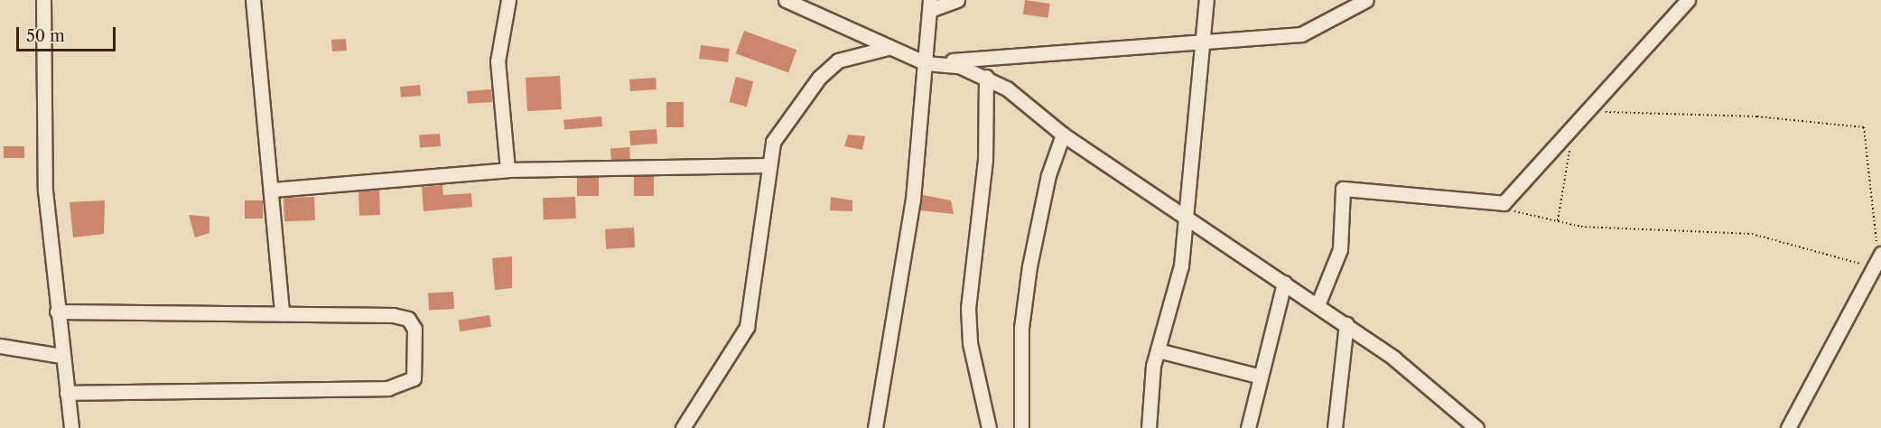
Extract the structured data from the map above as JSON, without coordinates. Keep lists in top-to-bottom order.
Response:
{
  "scale_bar": "50 m"
}
